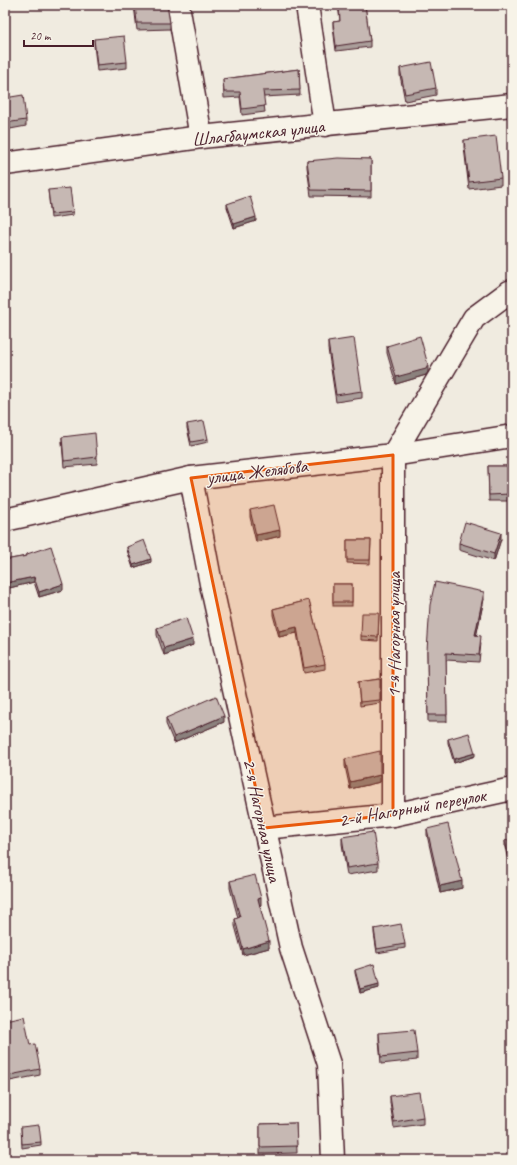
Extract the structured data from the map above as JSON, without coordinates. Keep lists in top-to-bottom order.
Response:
{
  "streets": {
    "street": [
      "Шлагбаумская улица",
      "улица Желябова",
      "1-я Нагорная улица",
      "2-й Нагорный переулок",
      "2-я Нагорная улица"
    ]
  },
  "crossings": [
    ["улица Желябова", "1-я Нагорная улица"],
    ["улица Желябова", "2-я Нагорная улица"],
    ["1-я Нагорная улица", "2-й Нагорный переулок"],
    ["2-й Нагорный переулок", "2-я Нагорная улица"]
  ],
  "scale_bar": "20 m"
}
